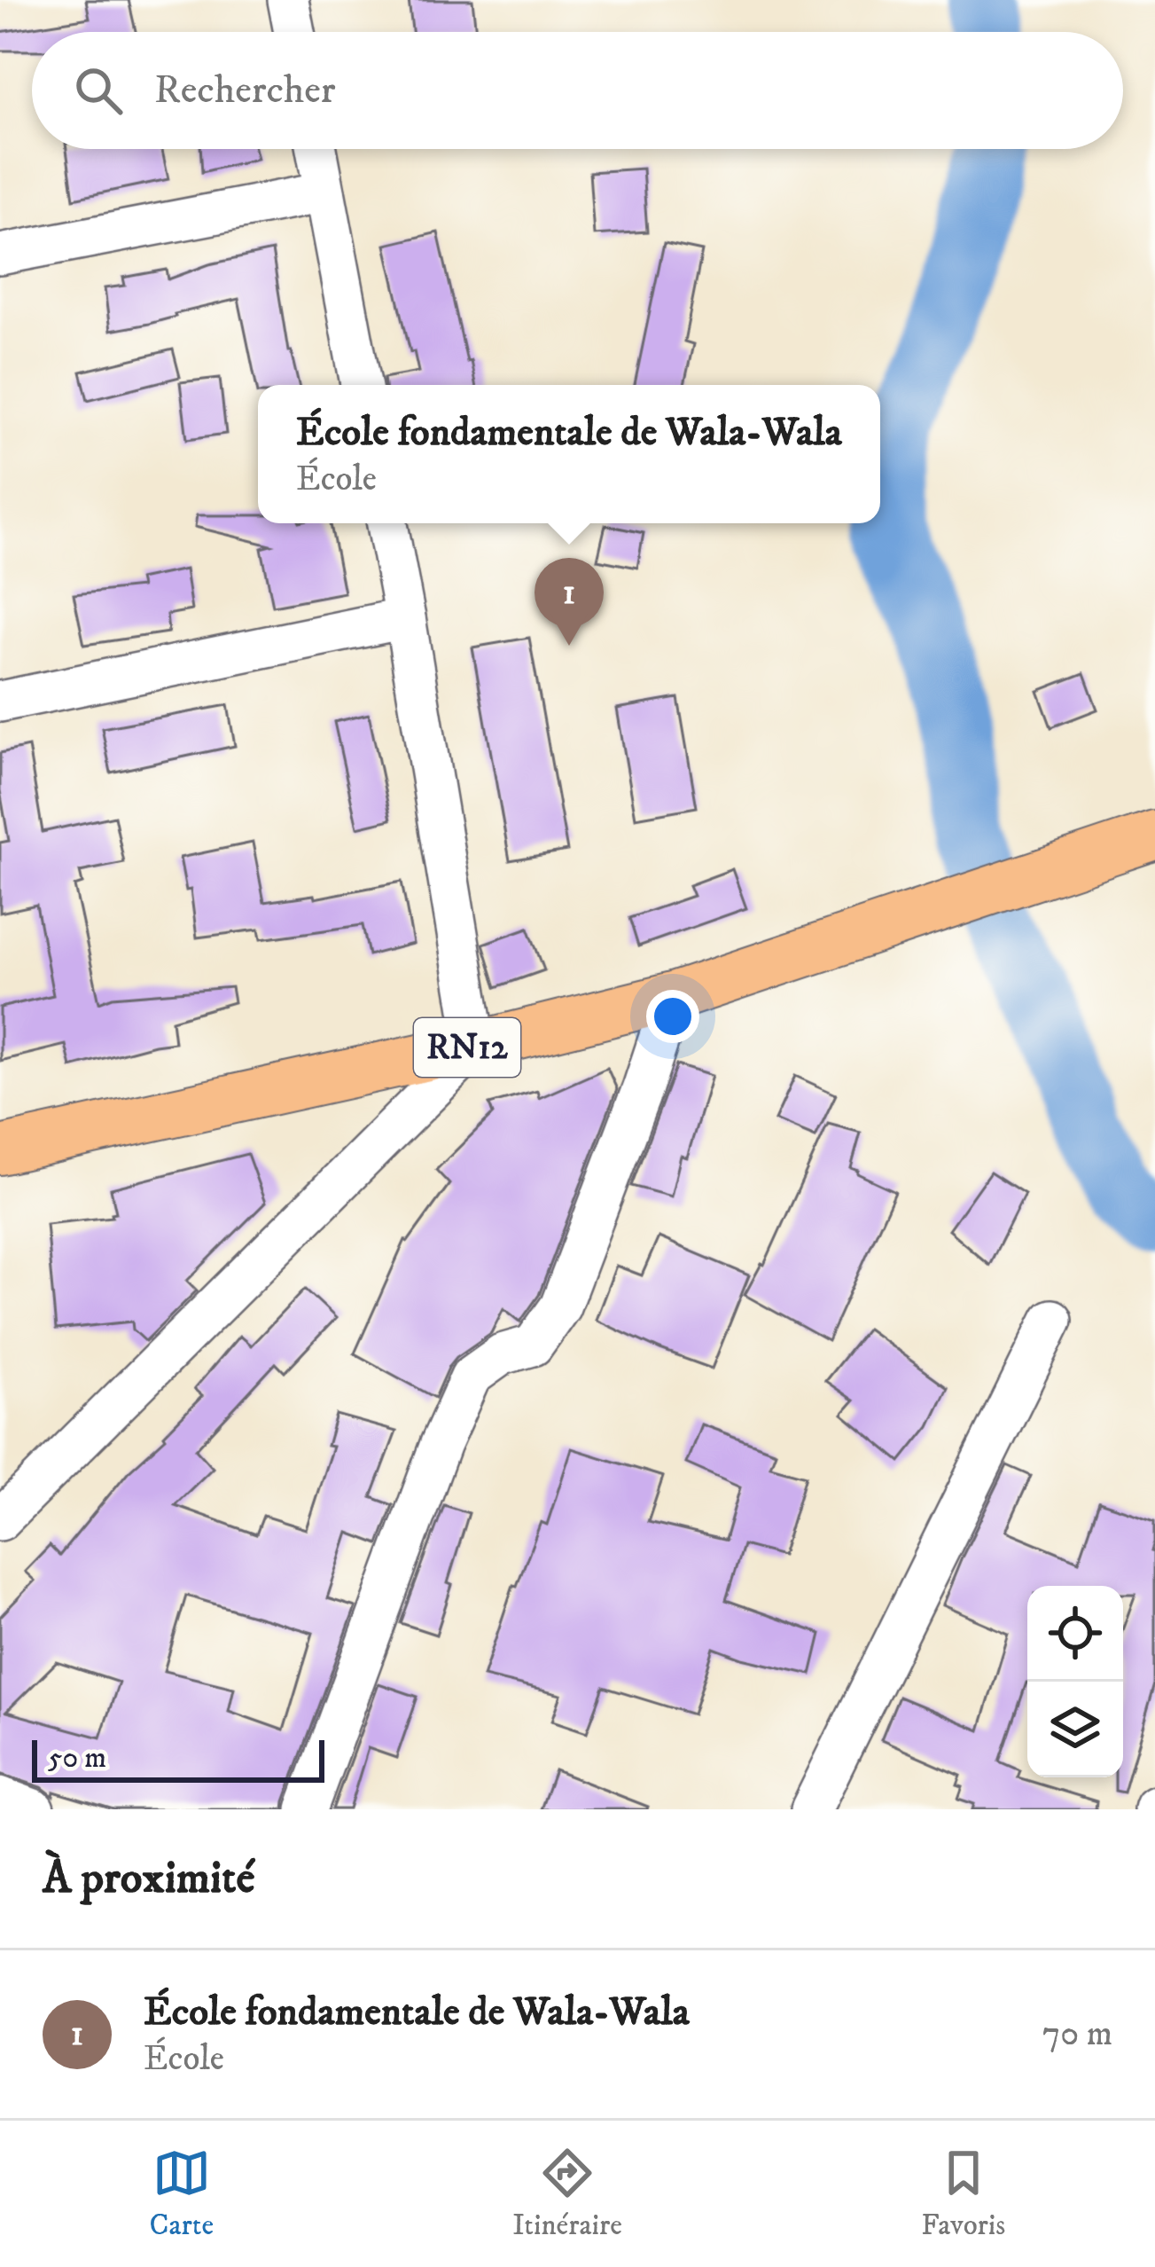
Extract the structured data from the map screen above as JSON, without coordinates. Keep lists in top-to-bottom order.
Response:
{
  "streets": {
    "main road": ["RN12"]
  },
  "scale_bar": "50 m",
  "page": {
    "search": "Rechercher",
    "popup": ["École fondamentale de Wala-Wala", "École"],
    "pins": "1",
    "scale": "50 m",
    "heading": "À proximité",
    "list": [
      {
        "mark": "1",
        "name": "École fondamentale de Wala-Wala",
        "note": "École",
        "value": "70 m"
      }
    ],
    "nav": ["Carte", "Itinéraire", "Favoris"]
  }
}
